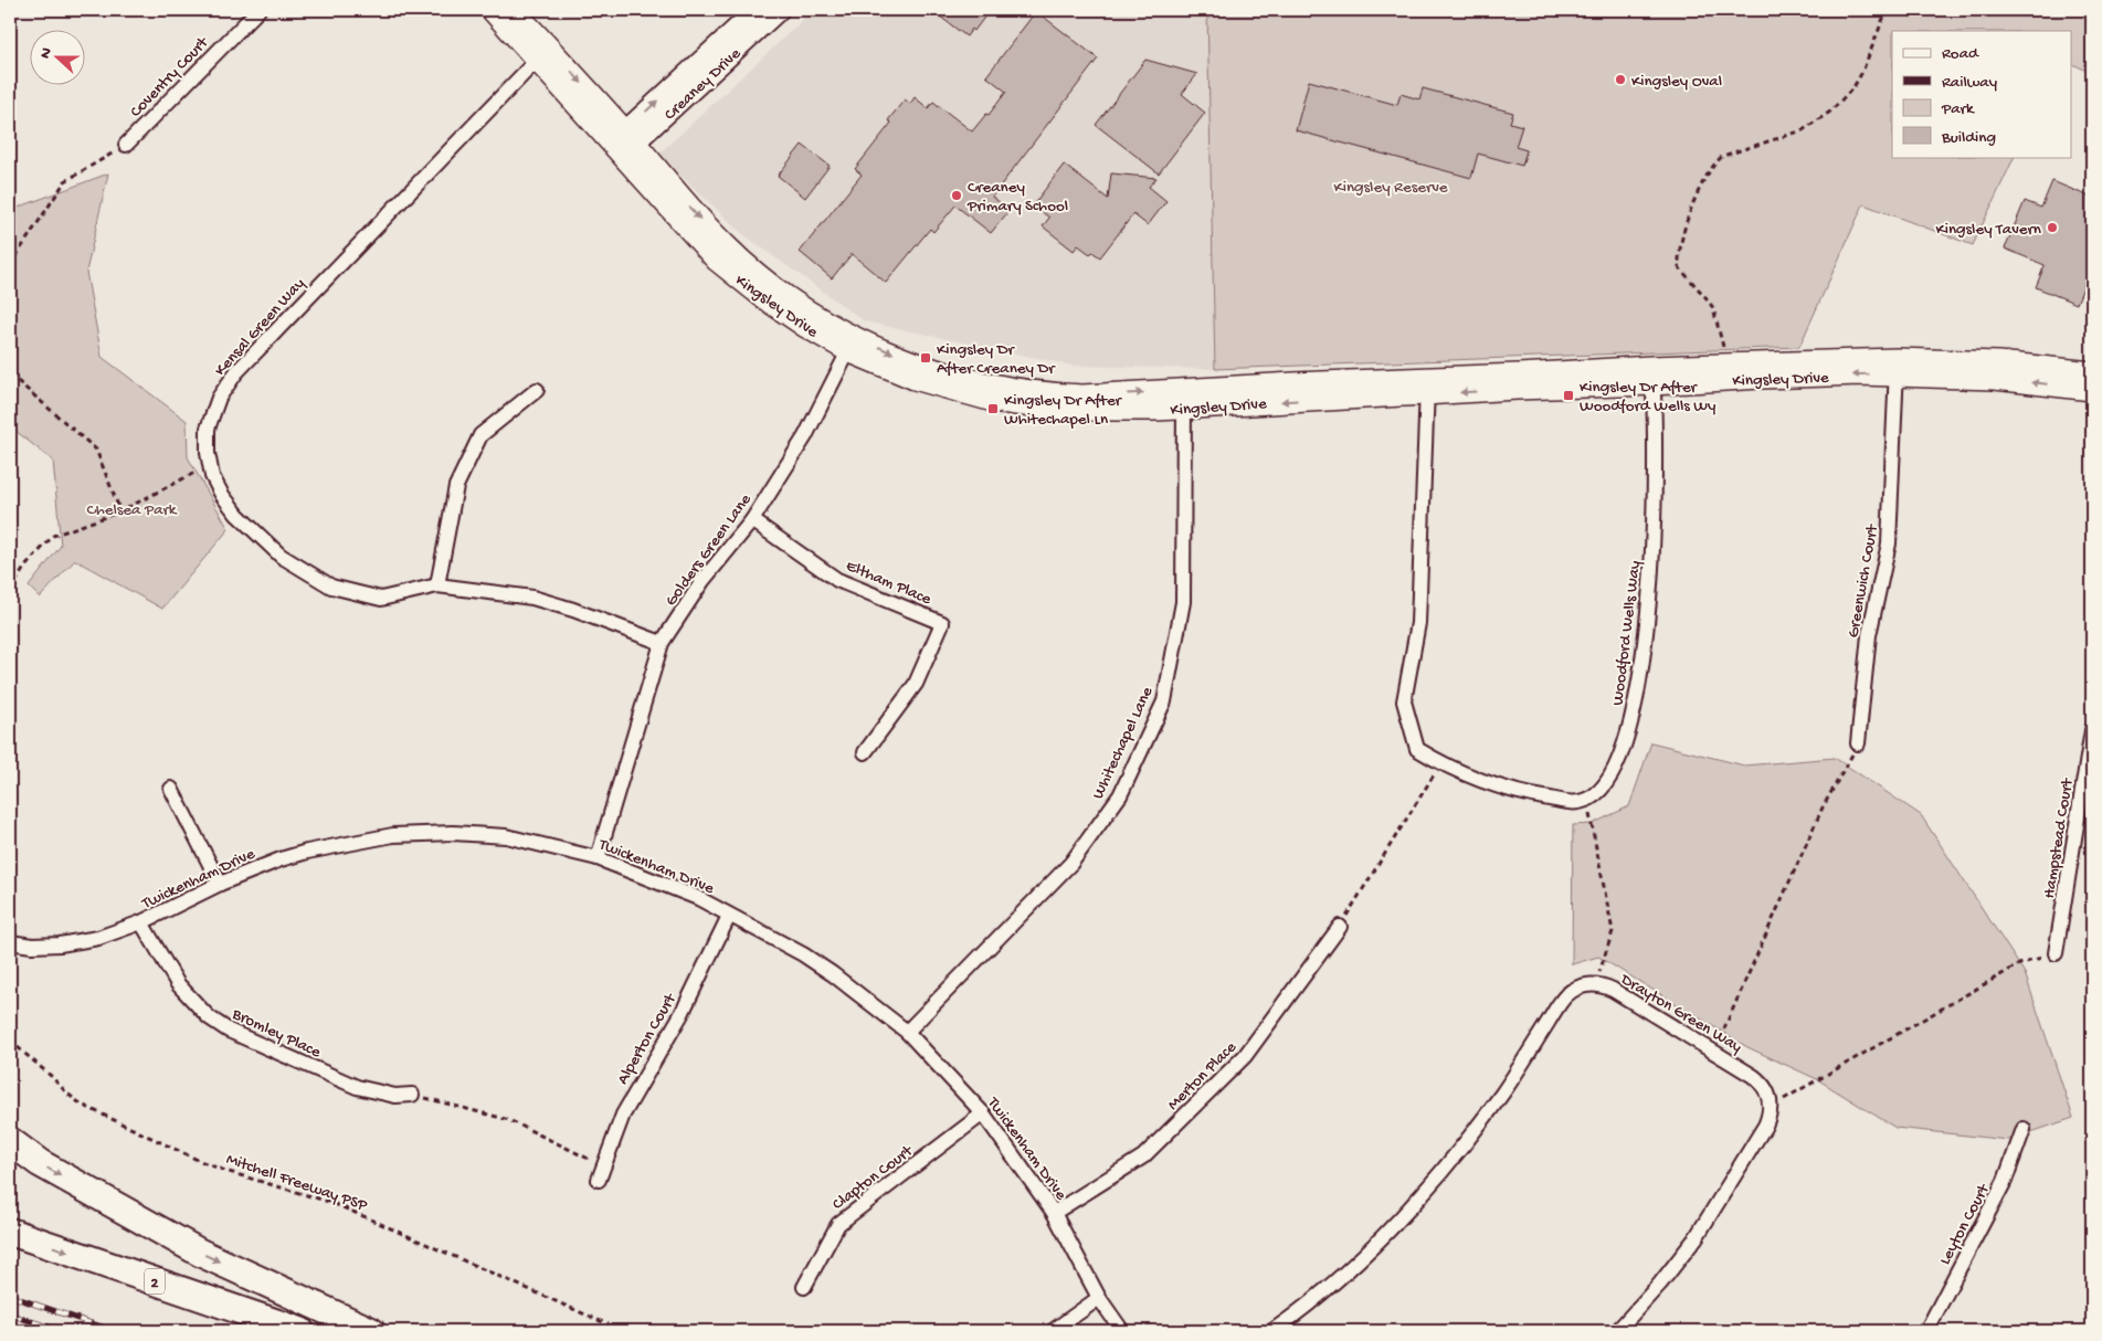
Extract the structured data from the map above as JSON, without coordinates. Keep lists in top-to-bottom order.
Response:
{
  "streets": {
    "highway": ["2"],
    "main road": ["Kingsley Drive"],
    "street": [
      "Coventry Court",
      "Creaney Drive",
      "Kensal Green Way",
      "Golders Green Lane",
      "Eltham Place",
      "Greenwich Court",
      "Woodford Wells Way",
      "Whitechapel Lane",
      "Hampstead Court",
      "Twickenham Drive",
      "Drayton Green Way",
      "Bromley Place",
      "Alperton Court",
      "Merton Place",
      "Clapton Court",
      "Leyton Court"
    ],
    "path": ["Mitchell Freeway PSP"]
  },
  "crossings": [
    ["Creaney Drive", "Kingsley Drive"],
    ["Kingsley Drive", "Kensal Green Way"],
    ["Kingsley Drive", "Golders Green Lane"],
    ["Kingsley Drive", "Greenwich Court"],
    ["Kingsley Drive", "Woodford Wells Way"],
    ["Kingsley Drive", "Whitechapel Lane"],
    ["Kensal Green Way", "Golders Green Lane"],
    ["Golders Green Lane", "Eltham Place"],
    ["Golders Green Lane", "Twickenham Drive"],
    ["Whitechapel Lane", "Twickenham Drive"],
    ["Twickenham Drive", "Bromley Place"],
    ["Twickenham Drive", "Alperton Court"],
    ["Twickenham Drive", "Merton Place"],
    ["Twickenham Drive", "Clapton Court"]
  ],
  "parks": ["Kingsley Reserve", "Chelsea Park"],
  "places": {
    "other": ["Kingsley Oval", "Creaney Primary School", "Kingsley Tavern"],
    "transit": ["Kingsley Dr After Creaney Dr", "Kingsley Dr After Woodford Wells Wy", "Kingsley Dr After Whitechapel Ln"]
  },
  "legend": [
    "Road",
    "Railway",
    "Park",
    "Building"
  ],
  "north": "left"
}
